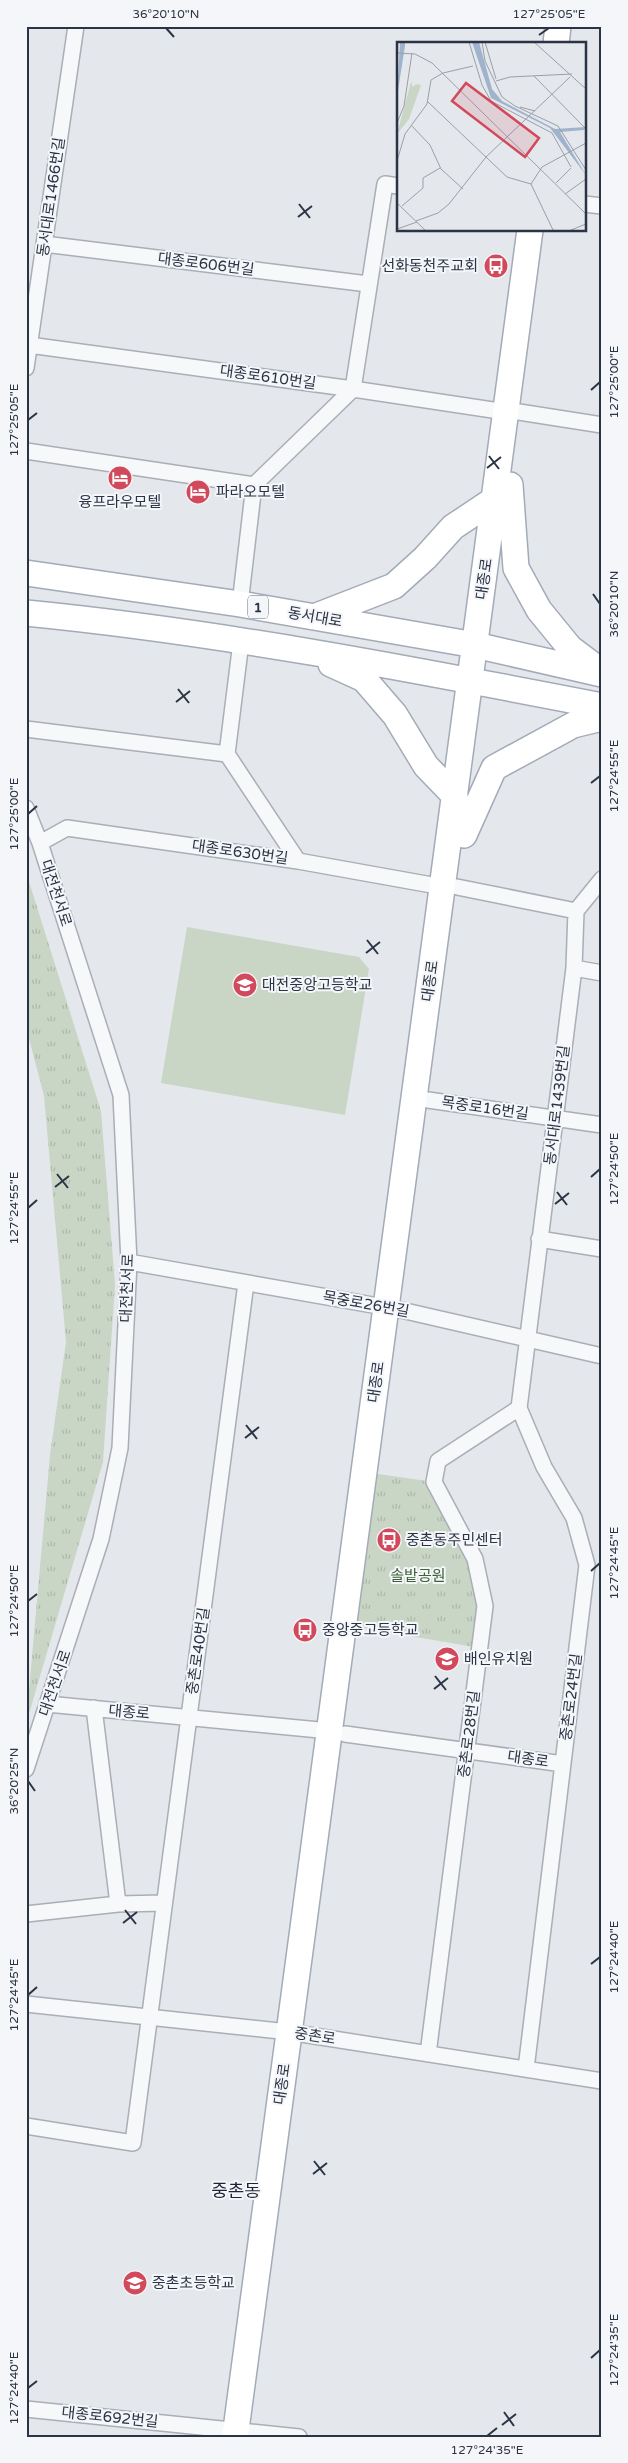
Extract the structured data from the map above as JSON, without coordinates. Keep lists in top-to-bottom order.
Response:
{
  "streets": {
    "main road": ["대종로", "1", "동서대로"],
    "street": [
      "동서대로1466번길",
      "대종로606번길",
      "대종로610번길",
      "대종로630번길",
      "대전천서로",
      "동서대로1439번길",
      "목중로16번길",
      "목중로26번길",
      "중촌로40번길",
      "중촌로24번길",
      "중촌로28번길",
      "중촌로",
      "대종로692번길"
    ]
  },
  "crossings": [
    ["동서대로1466번길", "대종로606번길"],
    ["동서대로1466번길", "대종로610번길"],
    ["대종로610번길", "대종로"],
    ["대종로", "동서대로"],
    ["대종로", "대종로630번길"],
    ["대종로", "대전천서로"],
    ["대종로", "목중로16번길"],
    ["대종로", "목중로26번길"],
    ["대종로", "중촌로40번길"],
    ["대종로", "중촌로24번길"],
    ["대종로", "중촌로28번길"],
    ["대종로", "중촌로"],
    ["대종로", "대종로692번길"],
    ["대종로630번길", "대전천서로"],
    ["대전천서로", "목중로26번길"],
    ["동서대로1439번길", "목중로16번길"],
    ["동서대로1439번길", "목중로26번길"],
    ["동서대로1439번길", "중촌로24번길"],
    ["목중로26번길", "중촌로40번길"],
    ["목중로26번길", "중촌로24번길"],
    ["중촌로40번길", "중촌로"],
    ["중촌로24번길", "중촌로28번길"],
    ["중촌로24번길", "중촌로"],
    ["중촌로28번길", "중촌로"]
  ],
  "districts": ["중촌동"],
  "parks": ["솔밭공원"],
  "places": {
    "bus stop": ["선화동천주교회", "중촌동주민센터", "중앙중고등학교"],
    "hotel": ["융프라우모텔", "파라오모텔"],
    "school or university": ["대전중앙고등학교", "배인유치원", "중촌초등학교"]
  },
  "coordinates": [
    "36°20'10\"N",
    "127°25'05\"E",
    "127°25'00\"E",
    "127°24'55\"E",
    "127°24'50\"E",
    "127°24'45\"E",
    "36°20'25\"N",
    "127°24'40\"E",
    "127°24'35\"E"
  ]
}
